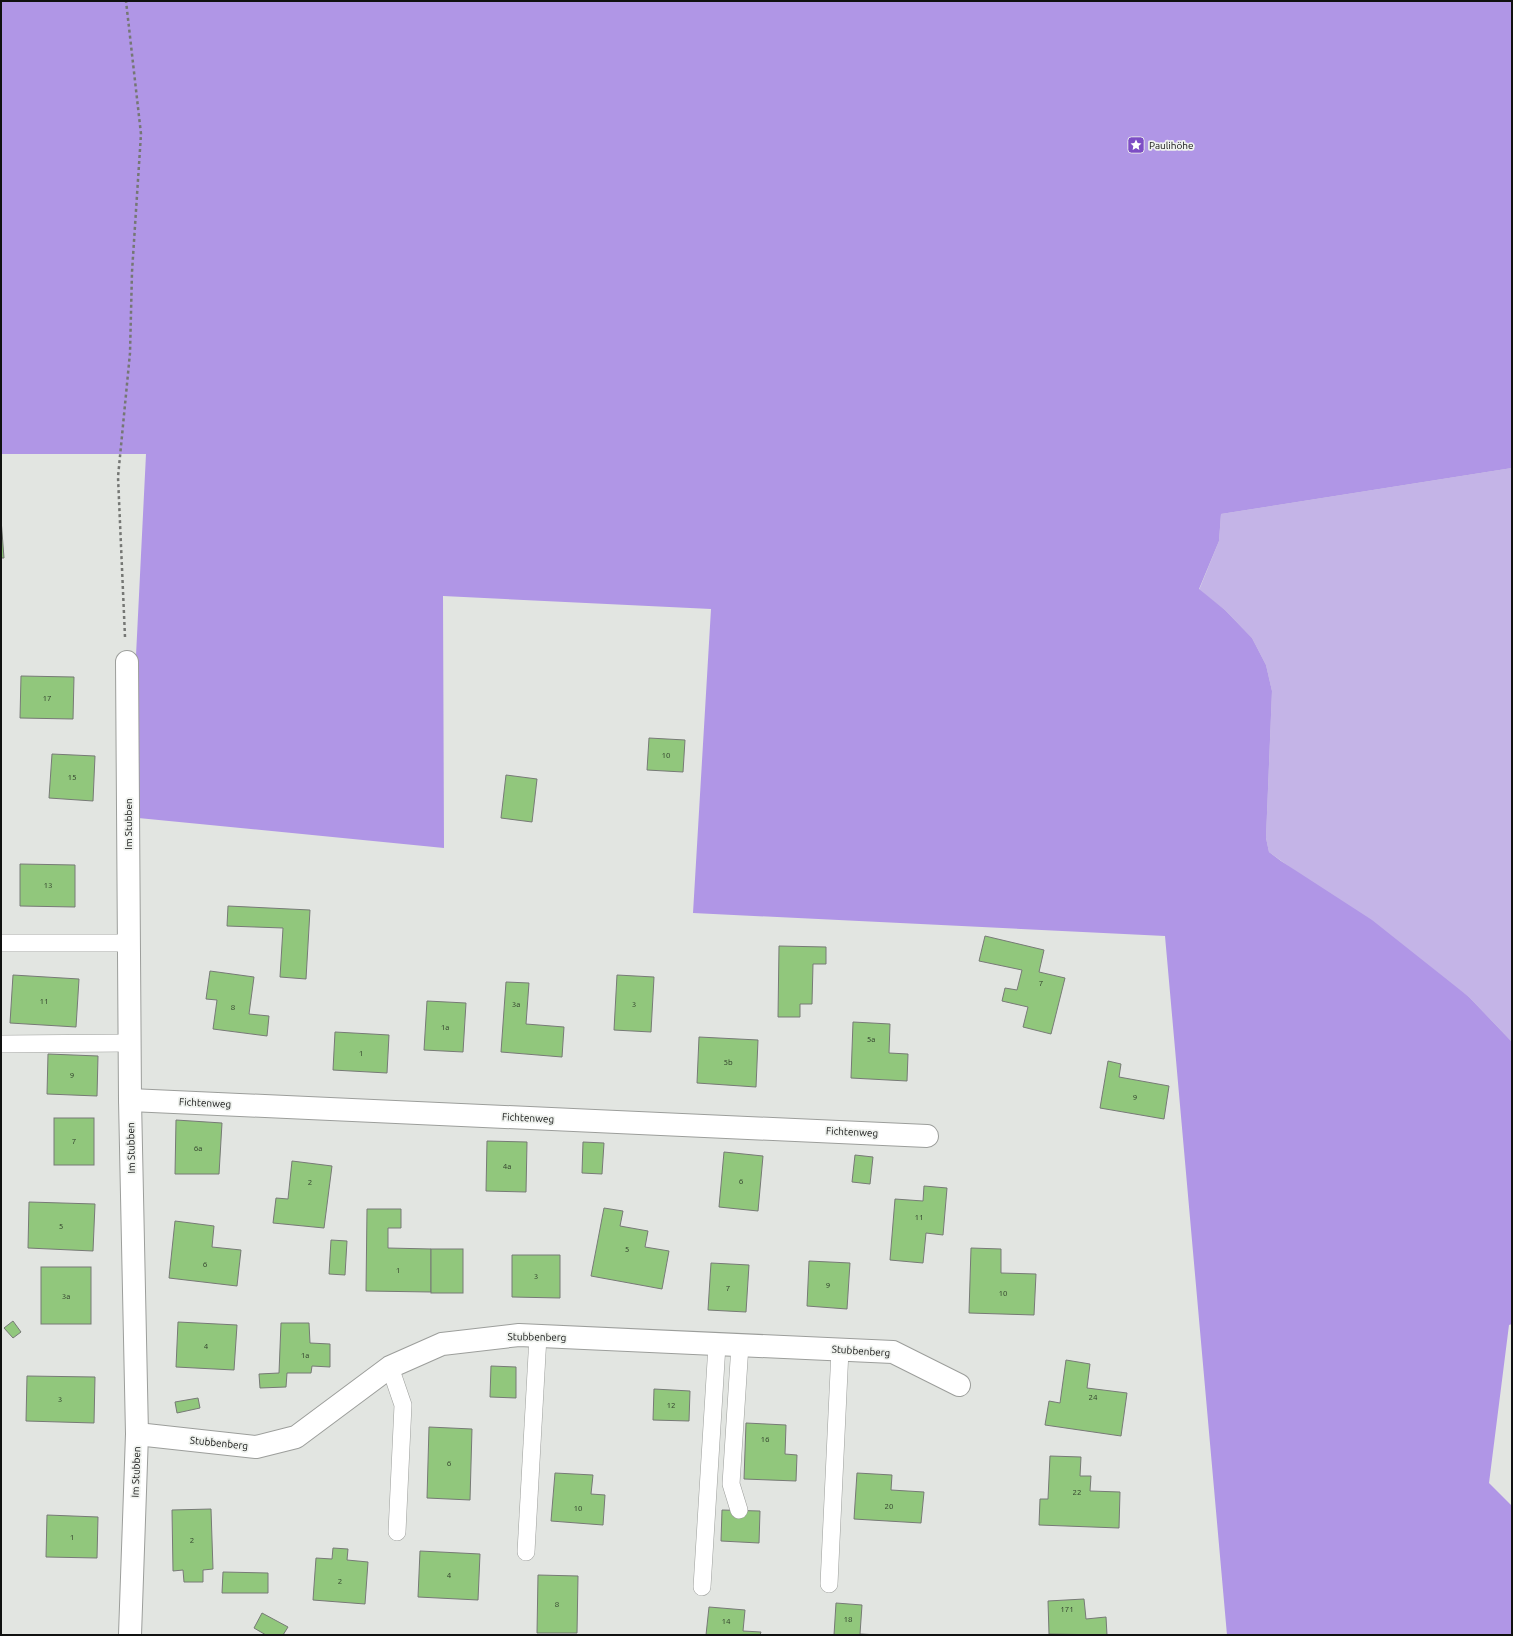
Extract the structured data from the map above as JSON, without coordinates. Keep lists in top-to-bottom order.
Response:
{
  "streets": {
    "street": ["Im Stubben", "Fichtenweg", "Stubbenberg"]
  },
  "crossings": [
    ["Im Stubben", "Fichtenweg"],
    ["Im Stubben", "Stubbenberg"]
  ],
  "places": {
    "place": ["Paulihöhe"]
  },
  "house_numbers": [
    "17",
    "10",
    "15",
    "13",
    "7",
    "11",
    "3a",
    "3",
    "8",
    "1a",
    "5a",
    "1",
    "5b",
    "9",
    "9",
    "7",
    "6a",
    "4a",
    "6",
    "2",
    "11",
    "5",
    "5",
    "6",
    "1",
    "3",
    "9",
    "7",
    "10",
    "3a",
    "4",
    "1a",
    "24",
    "3",
    "12",
    "16",
    "6",
    "22",
    "20",
    "10",
    "1",
    "2",
    "4",
    "2",
    "8",
    "171",
    "18",
    "14"
  ]
}
